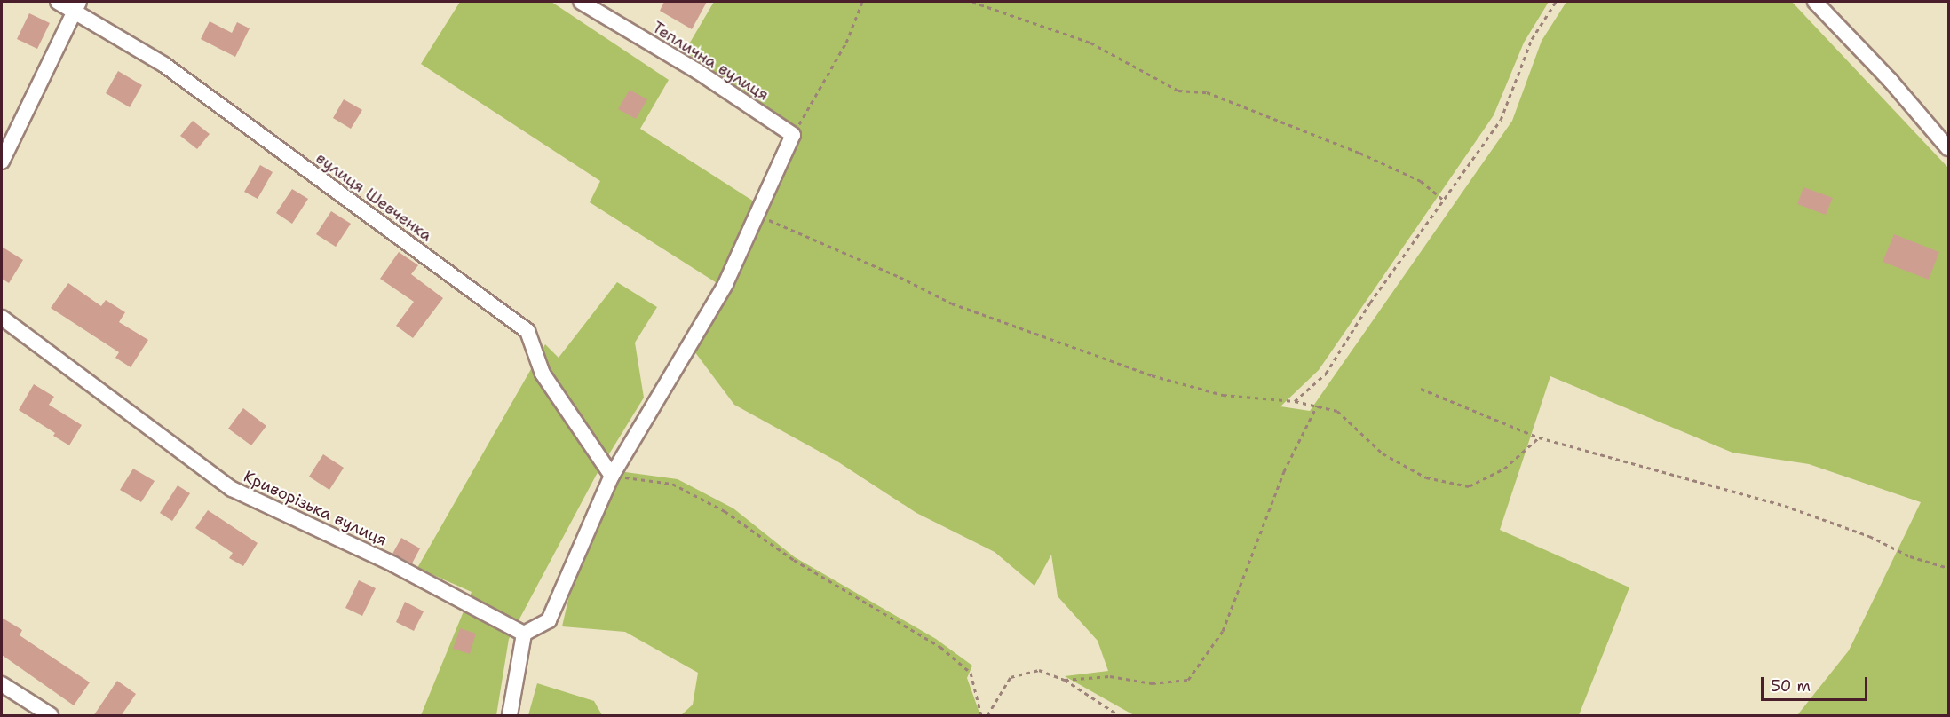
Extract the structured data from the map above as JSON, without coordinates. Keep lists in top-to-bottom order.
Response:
{
  "streets": {
    "street": ["Теплична вулиця", "вулиця Шевченка", "Криворізька вулиця"]
  },
  "scale_bar": "50 m"
}
